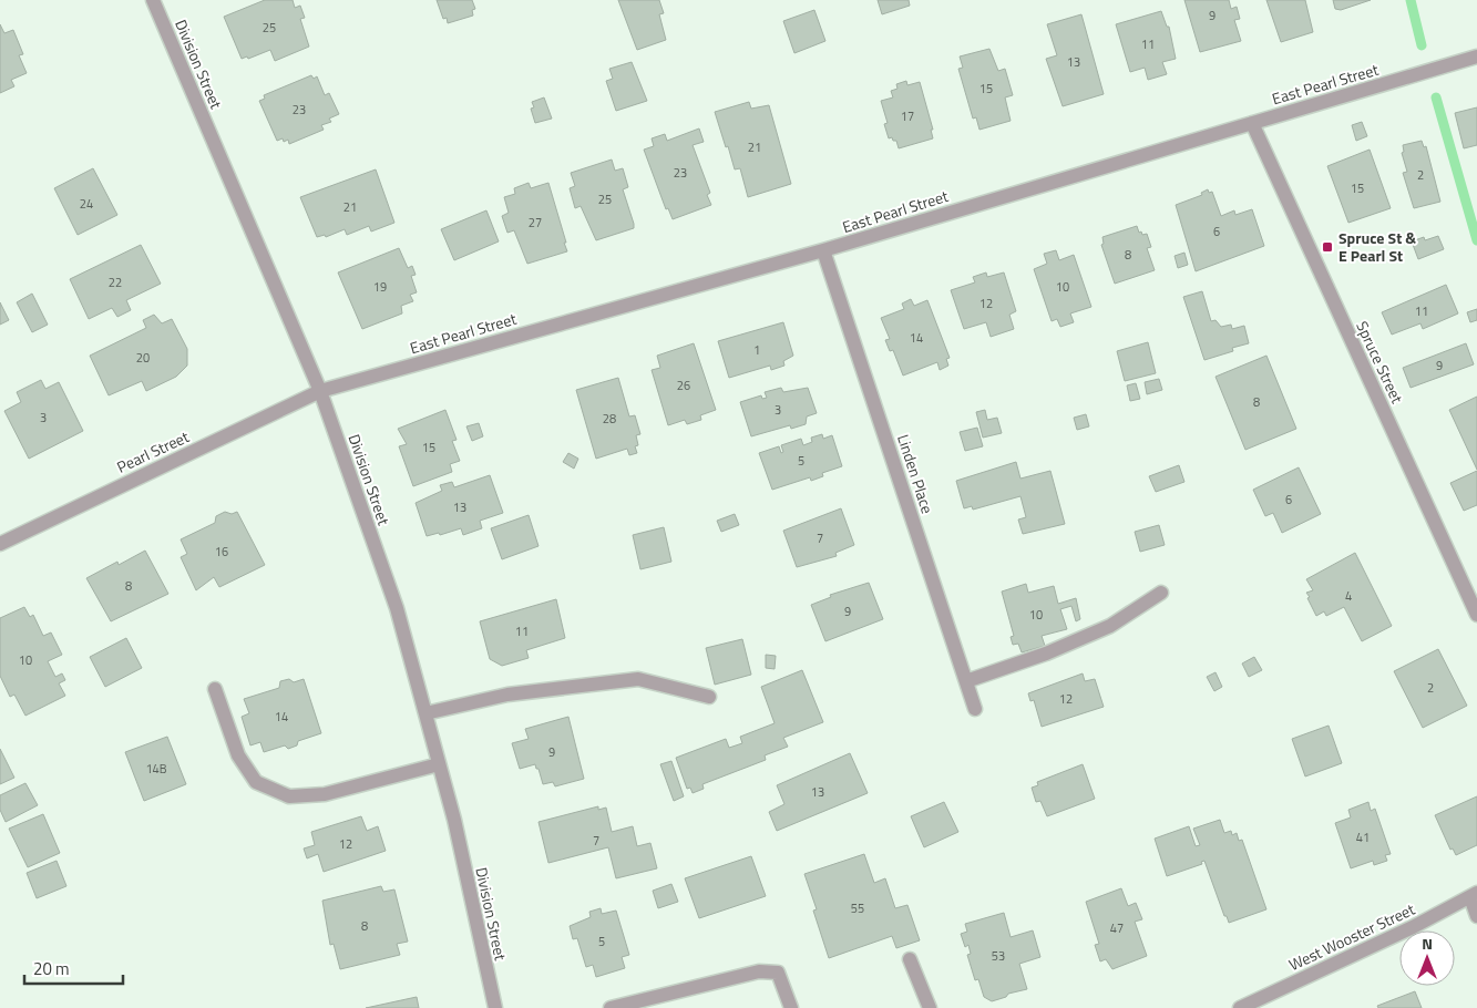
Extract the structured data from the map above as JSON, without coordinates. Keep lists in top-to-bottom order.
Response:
{
  "streets": {
    "street": [
      "Division Street",
      "East Pearl Street",
      "Spruce Street",
      "Pearl Street",
      "Linden Place",
      "West Wooster Street"
    ]
  },
  "crossings": [
    ["Division Street", "East Pearl Street"],
    ["Division Street", "Pearl Street"],
    ["East Pearl Street", "Spruce Street"],
    ["East Pearl Street", "Pearl Street"],
    ["East Pearl Street", "Linden Place"]
  ],
  "places": {
    "transit": ["Spruce St & E Pearl St"]
  },
  "house_numbers": [
    "9",
    "25",
    "11",
    "13",
    "15",
    "23",
    "17",
    "21",
    "23",
    "2",
    "15",
    "25",
    "24",
    "21",
    "27",
    "6",
    "8",
    "22",
    "19",
    "10",
    "12",
    "11",
    "14",
    "1",
    "20",
    "9",
    "26",
    "8",
    "3",
    "3",
    "28",
    "15",
    "5",
    "6",
    "13",
    "7",
    "16",
    "8",
    "4",
    "9",
    "10",
    "11",
    "10",
    "2",
    "12",
    "14",
    "9",
    "14B",
    "13",
    "41",
    "7",
    "12",
    "55",
    "8",
    "47",
    "5",
    "53"
  ],
  "scale_bar": "20 m",
  "north": "top"
}
